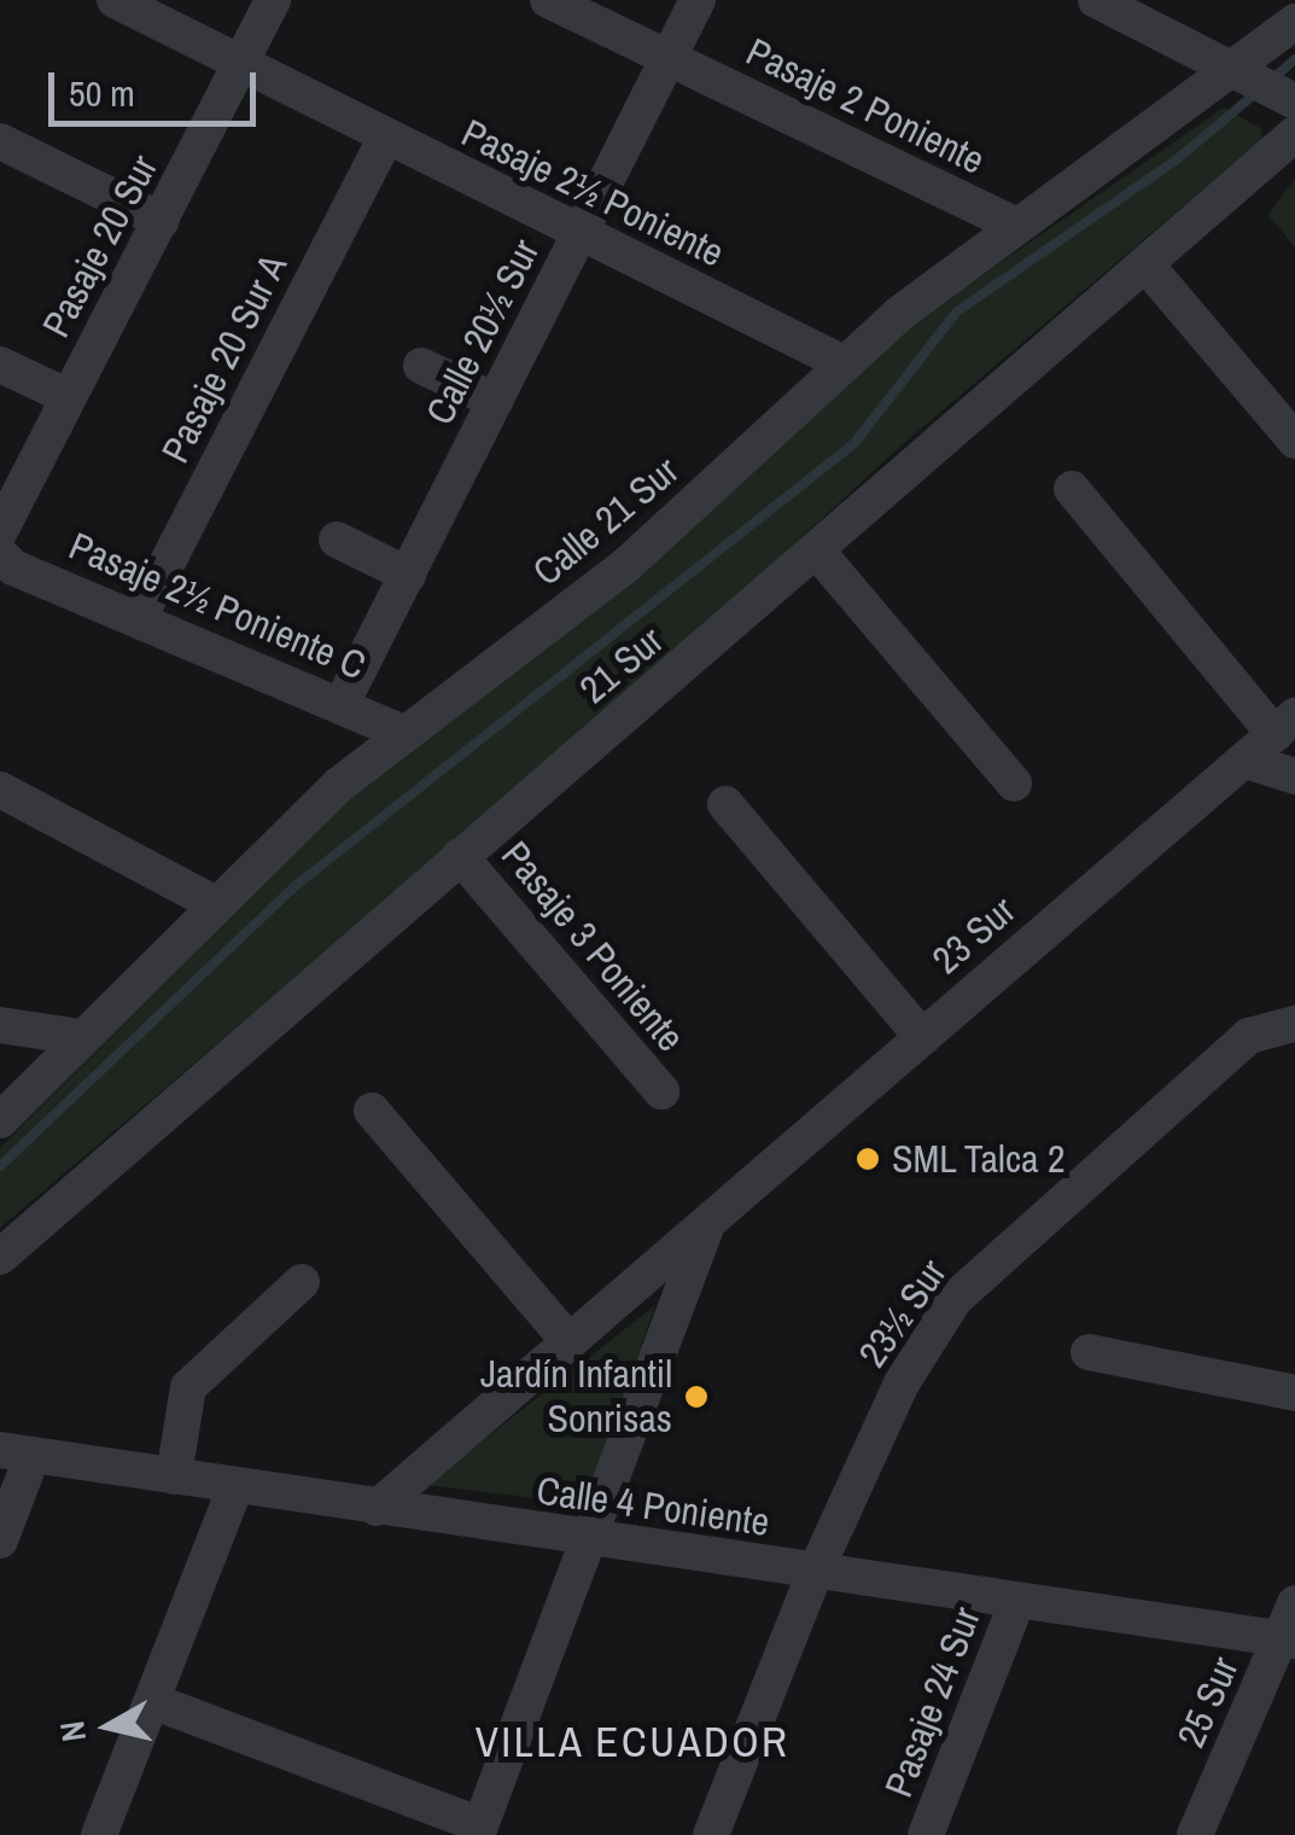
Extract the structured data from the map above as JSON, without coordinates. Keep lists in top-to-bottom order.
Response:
{
  "streets": {
    "street": [
      "Pasaje 2 Poniente",
      "Pasaje 2½ Poniente",
      "Pasaje 20 Sur",
      "Calle 20½ Sur",
      "Pasaje 20 Sur A",
      "Calle 21 Sur",
      "Pasaje 2½ Poniente C",
      "21 Sur",
      "23 Sur",
      "Pasaje 3 Poniente",
      "23½ Sur",
      "Calle 4 Poniente",
      "Pasaje 24 Sur",
      "25 Sur"
    ]
  },
  "crossings": [
    ["Pasaje 2 Poniente", "Calle 20½ Sur"],
    ["Pasaje 2 Poniente", "Calle 21 Sur"],
    ["Pasaje 2½ Poniente", "Pasaje 20 Sur"],
    ["Pasaje 2½ Poniente", "Calle 20½ Sur"],
    ["Pasaje 2½ Poniente", "Pasaje 20 Sur A"],
    ["Pasaje 2½ Poniente", "Calle 21 Sur"],
    ["Calle 20½ Sur", "Pasaje 2½ Poniente C"],
    ["Pasaje 20 Sur A", "Pasaje 2½ Poniente C"],
    ["Calle 21 Sur", "Pasaje 2½ Poniente C"],
    ["21 Sur", "Pasaje 3 Poniente"],
    ["23 Sur", "Calle 4 Poniente"],
    ["23½ Sur", "Calle 4 Poniente"],
    ["Calle 4 Poniente", "Pasaje 24 Sur"],
    ["Calle 4 Poniente", "25 Sur"]
  ],
  "districts": ["VILLA ECUADOR"],
  "places": ["SML Talca 2", "Jardín Infantil Sonrisas"],
  "scale_bar": "50 m",
  "north": "left"
}
